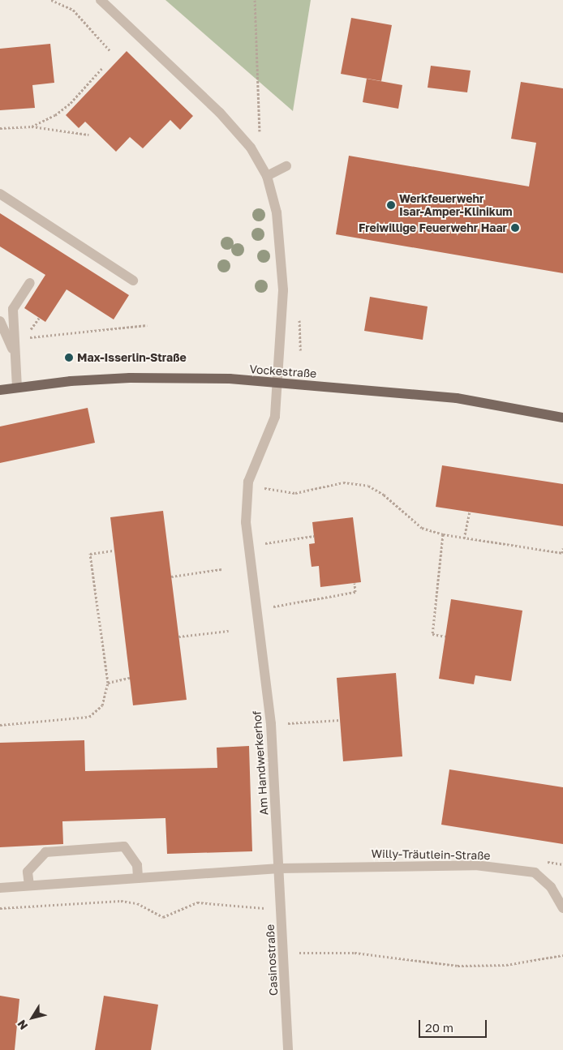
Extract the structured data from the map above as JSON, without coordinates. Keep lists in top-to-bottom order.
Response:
{
  "streets": {
    "main road": ["Vockestraße"],
    "street": ["Am Handwerkerhof", "Willy-Träutlein-Straße", "Casinostraße"]
  },
  "crossings": [
    ["Vockestraße", "Am Handwerkerhof"],
    ["Am Handwerkerhof", "Willy-Träutlein-Straße"],
    ["Am Handwerkerhof", "Casinostraße"],
    ["Willy-Träutlein-Straße", "Casinostraße"]
  ],
  "places": ["Werkfeuerwehr Isar-Amper-Klinikum", "Freiwillige Feuerwehr Haar", "Max-Isserlin-Straße"],
  "scale_bar": "20 m",
  "north": "bottom left"
}
